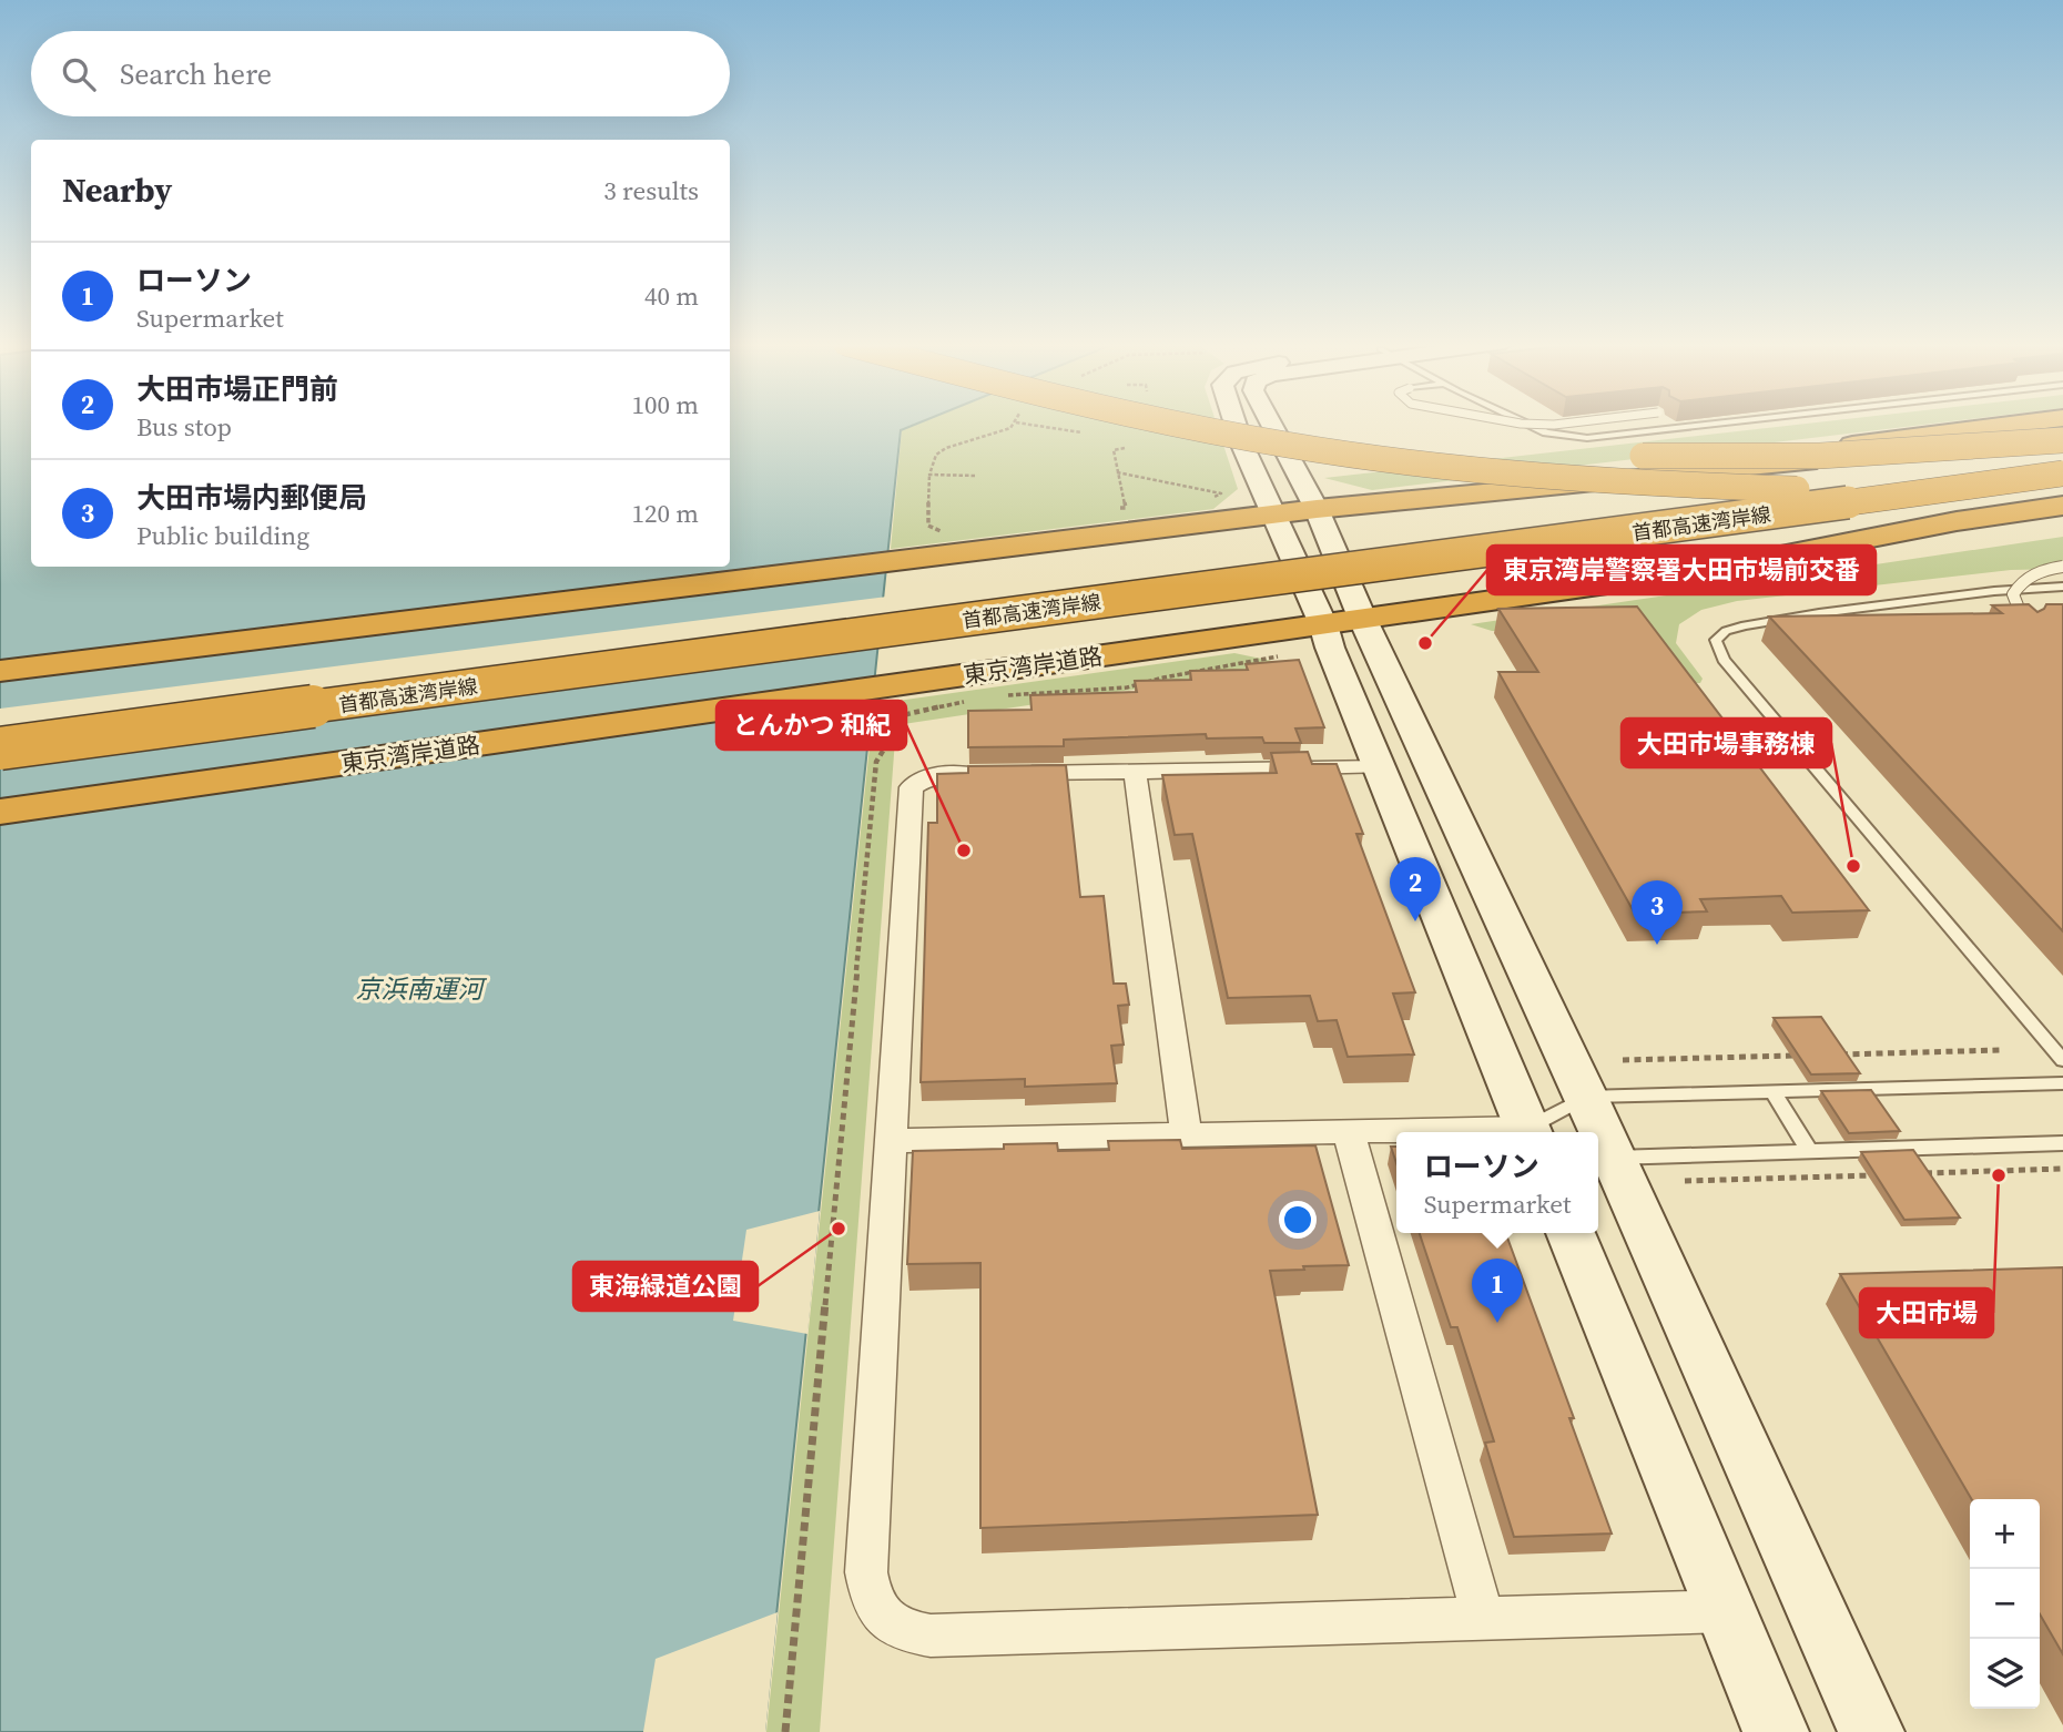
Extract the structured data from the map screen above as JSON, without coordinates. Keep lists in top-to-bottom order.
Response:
{
  "streets": {
    "highway": ["首都高速湾岸線", "東京湾岸道路"]
  },
  "water": ["京浜南運河"],
  "places": [
    "東京湾岸警察署大田市場前交番",
    "とんかつ 和紀",
    "大田市場事務棟",
    "大田市場",
    "東海緑道公園"
  ],
  "page": {
    "search": "Search here",
    "heading": ["Nearby", "3 results"],
    "list": [
      {
        "mark": "1",
        "name": "ローソン",
        "note": "Supermarket",
        "value": "40 m"
      },
      {
        "mark": "2",
        "name": "大田市場正門前",
        "note": "Bus stop",
        "value": "100 m"
      },
      {
        "mark": "3",
        "name": "大田市場内郵便局",
        "note": "Public building",
        "value": "120 m"
      }
    ],
    "pins": ["2", "3", "1"],
    "popup": ["ローソン", "Supermarket"],
    "map_buttons": ["+", "−"]
  }
}
